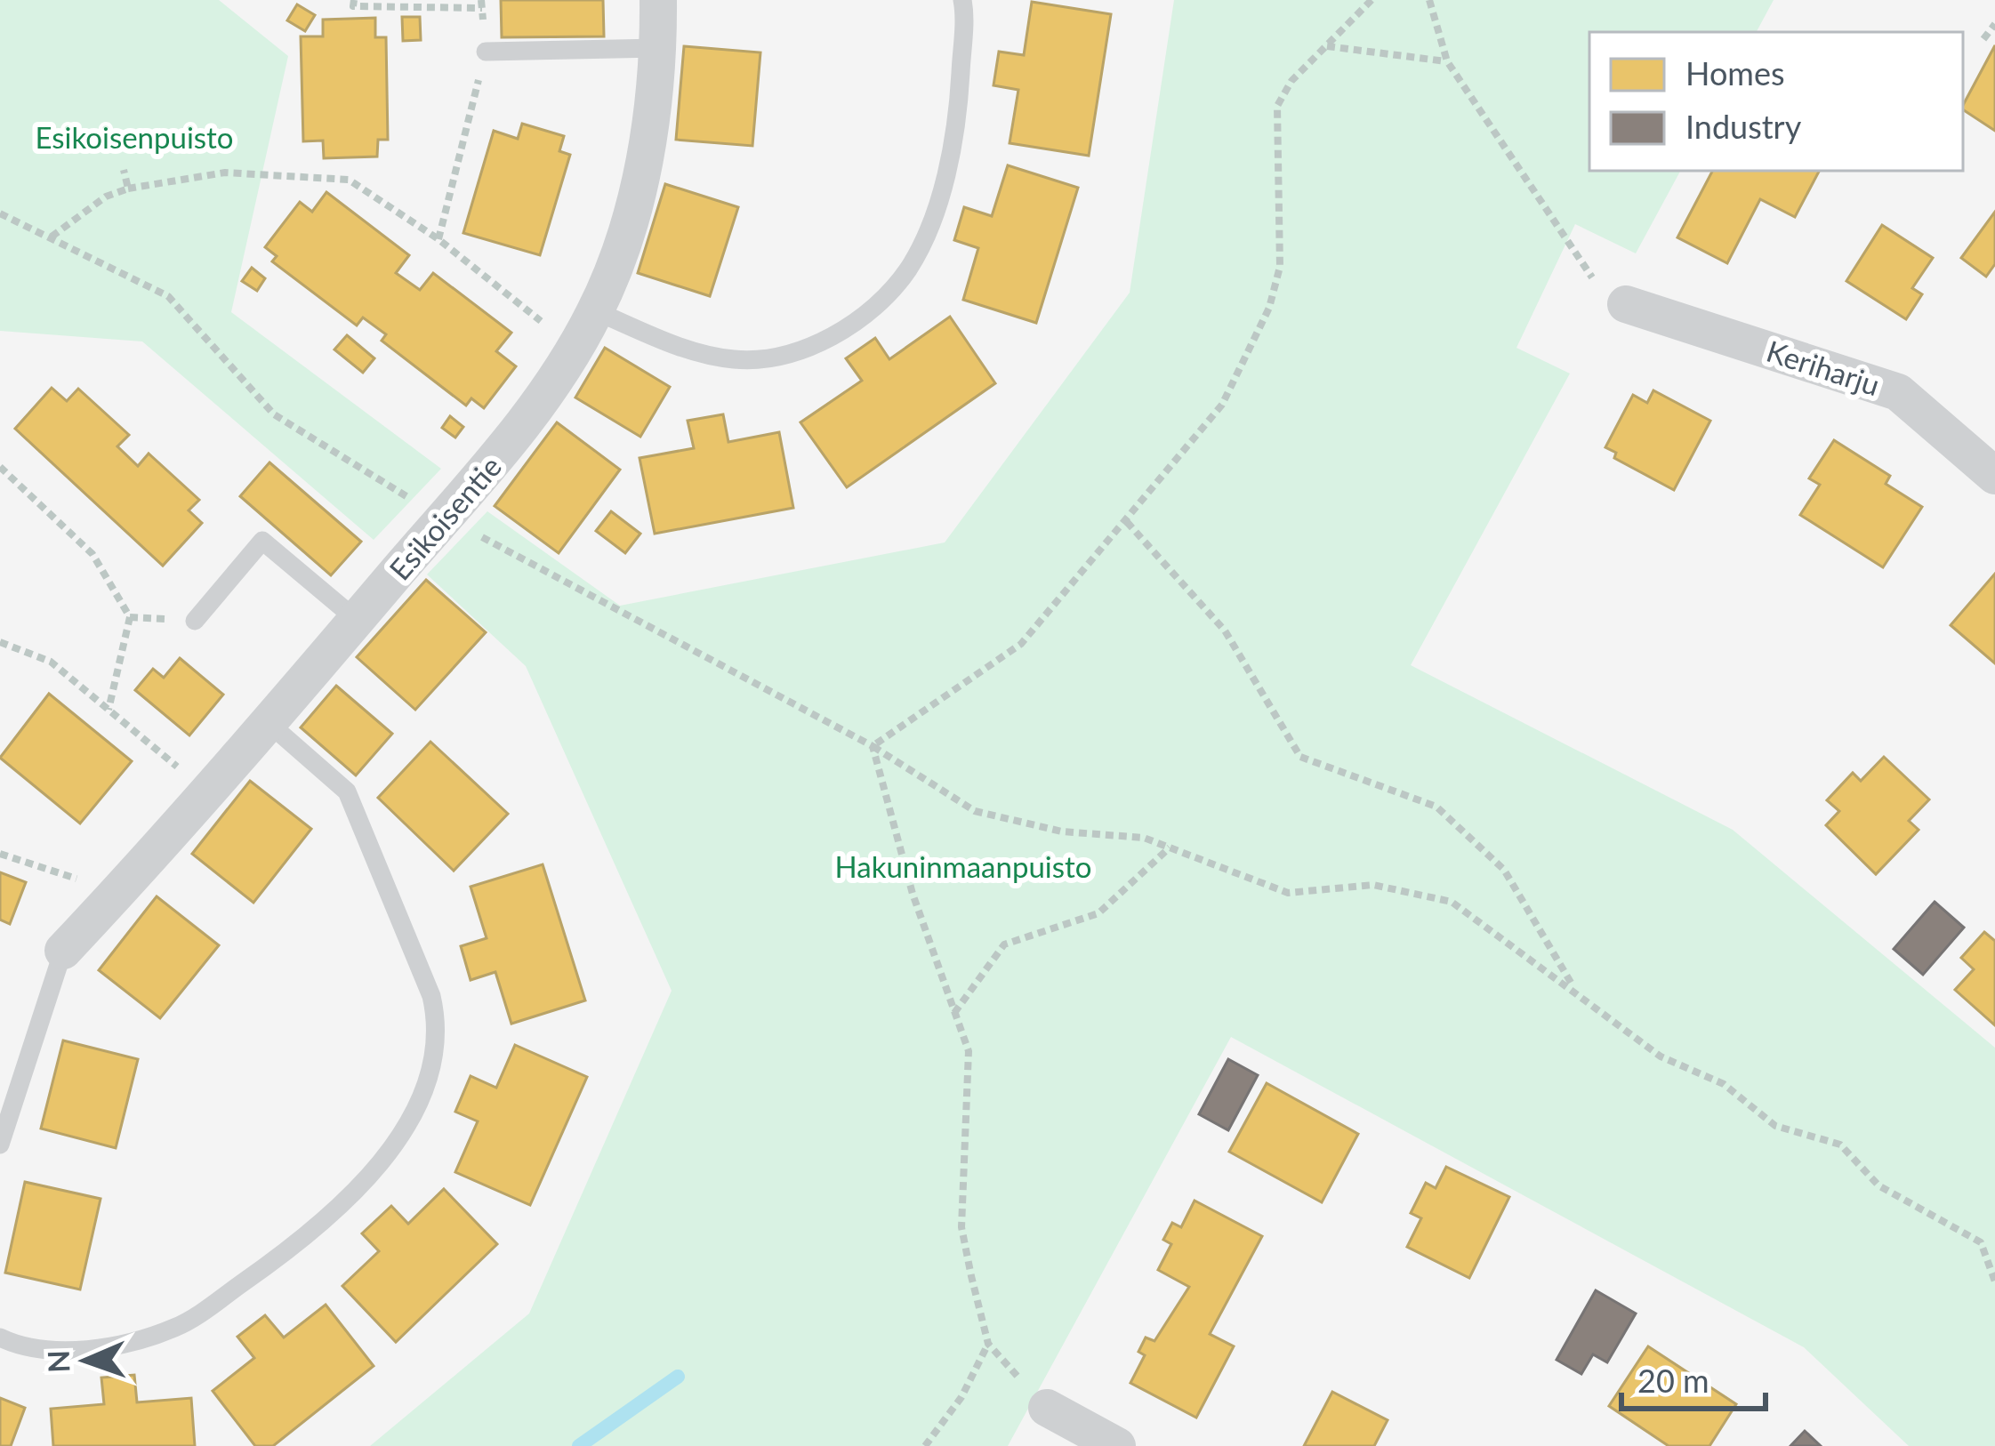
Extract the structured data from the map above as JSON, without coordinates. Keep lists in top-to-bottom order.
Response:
{
  "streets": {
    "street": ["Keriharju", "Esikoisentie"]
  },
  "parks": ["Esikoisenpuisto", "Hakuninmaanpuisto"],
  "legend": ["Homes", "Industry"],
  "scale_bar": "20 m",
  "north": "left"
}
